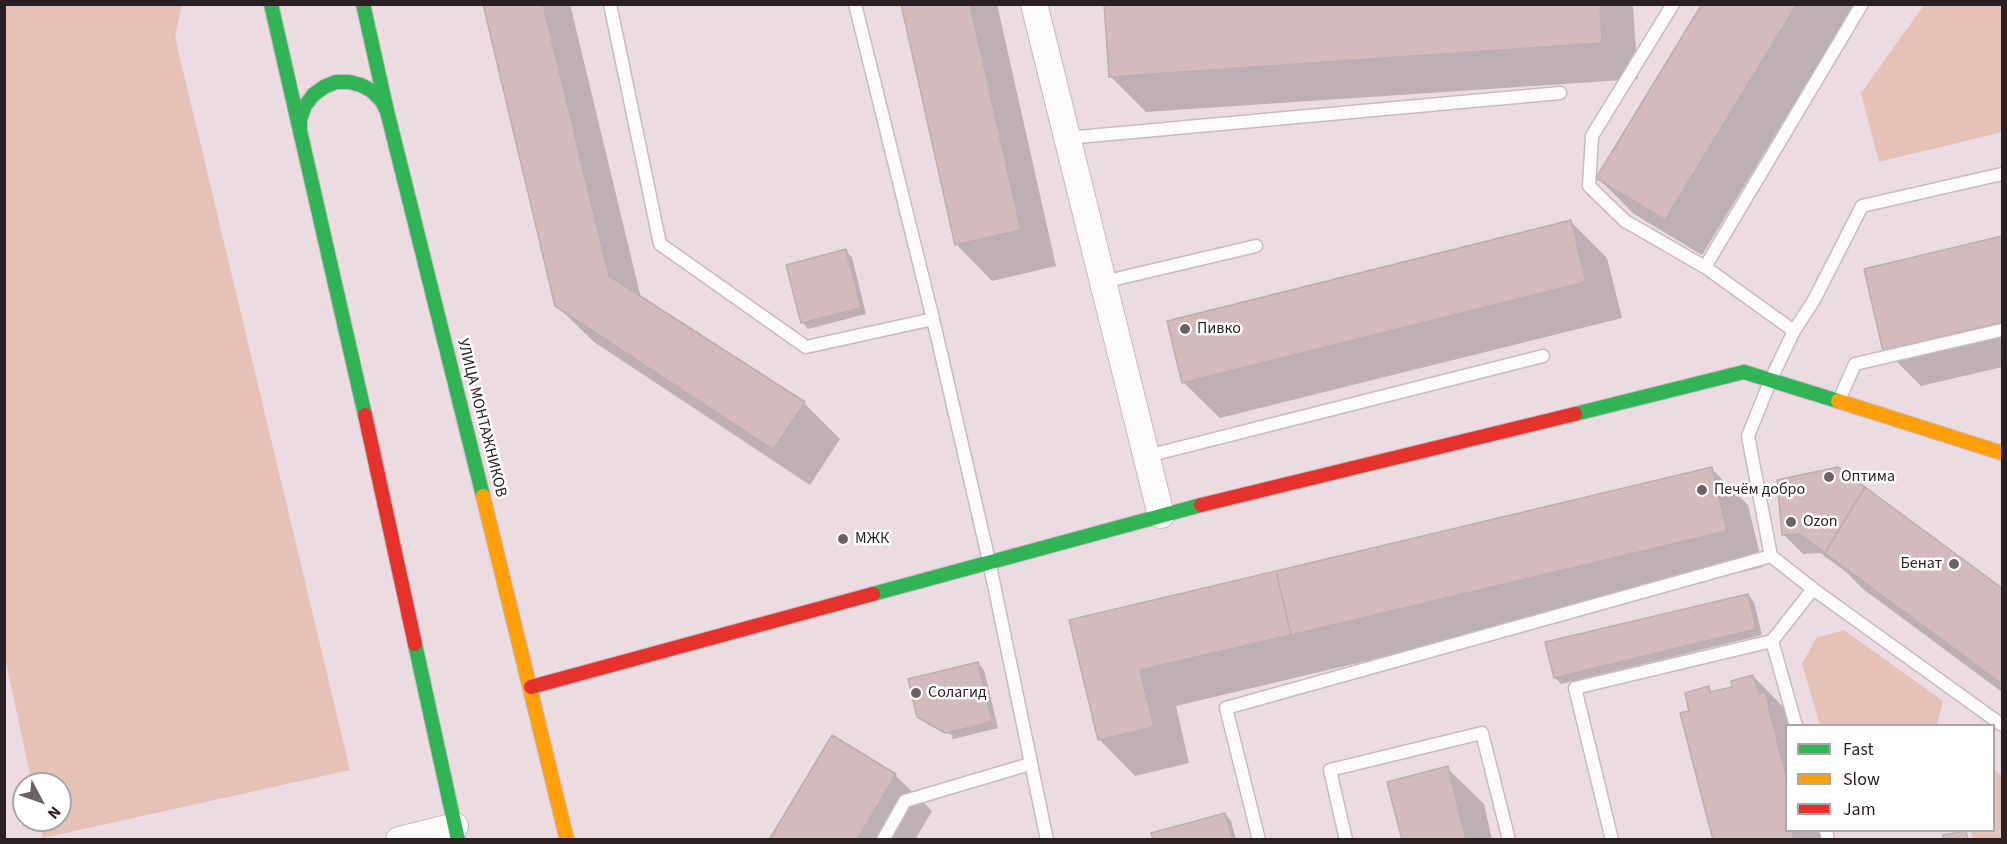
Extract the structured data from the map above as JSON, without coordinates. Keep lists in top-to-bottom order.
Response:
{
  "streets": {
    "main road": ["УЛИЦА МОНТАЖНИКОВ"]
  },
  "places": [
    "Пивко",
    "Оптима",
    "Печём добро",
    "Ozon",
    "МЖК",
    "Бенат",
    "Солагид"
  ],
  "legend": ["Fast", "Slow", "Jam"],
  "north": "bottom right"
}
